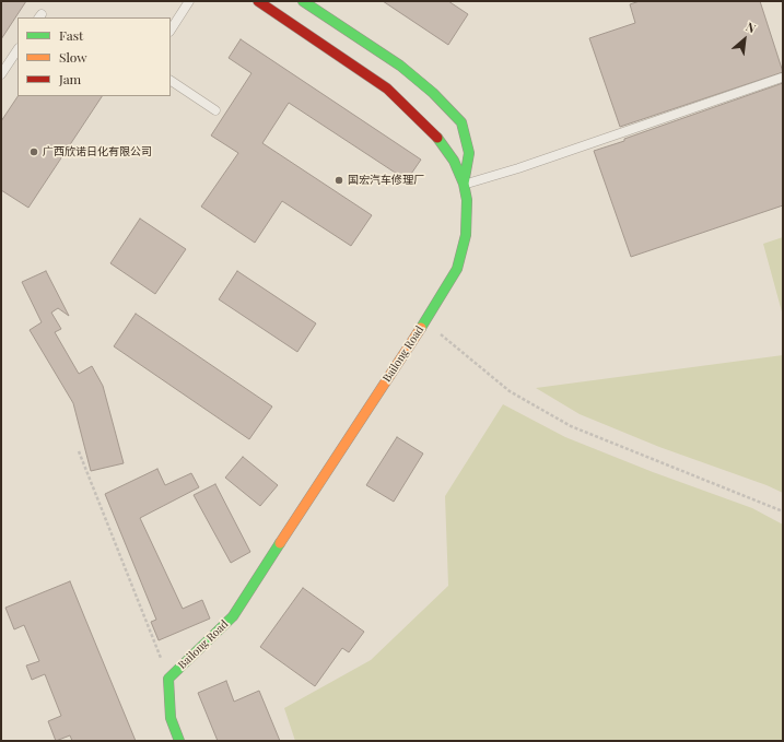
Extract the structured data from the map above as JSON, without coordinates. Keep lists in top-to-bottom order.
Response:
{
  "streets": {
    "street": ["Bailong Road"]
  },
  "places": ["广西欣诺日化有限公司", "国宏汽车修理厂"],
  "legend": ["Fast", "Slow", "Jam"],
  "north": "top right"
}
